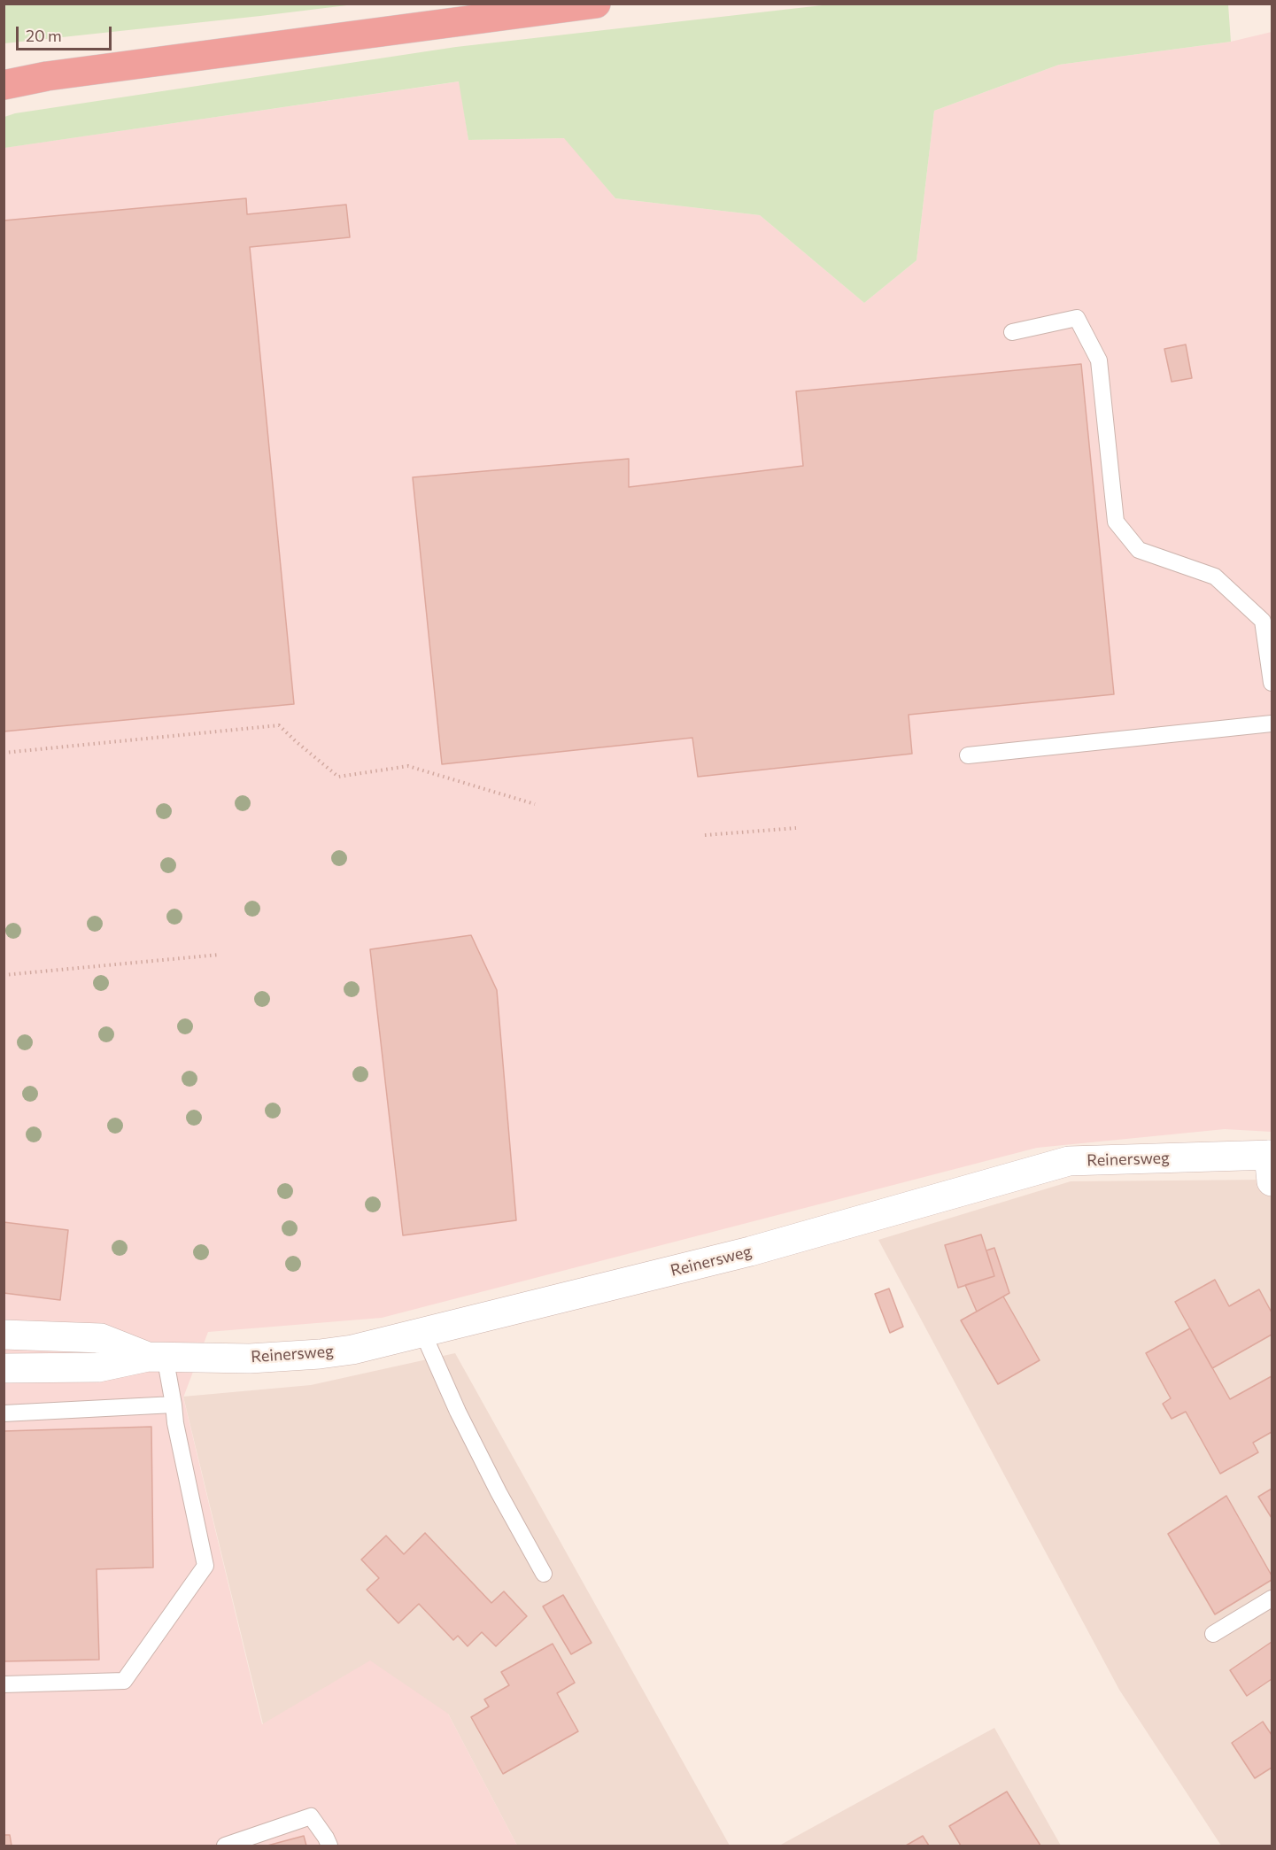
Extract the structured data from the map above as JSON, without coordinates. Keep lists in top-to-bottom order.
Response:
{
  "streets": {
    "street": ["Reinersweg"]
  },
  "scale_bar": "20 m"
}
